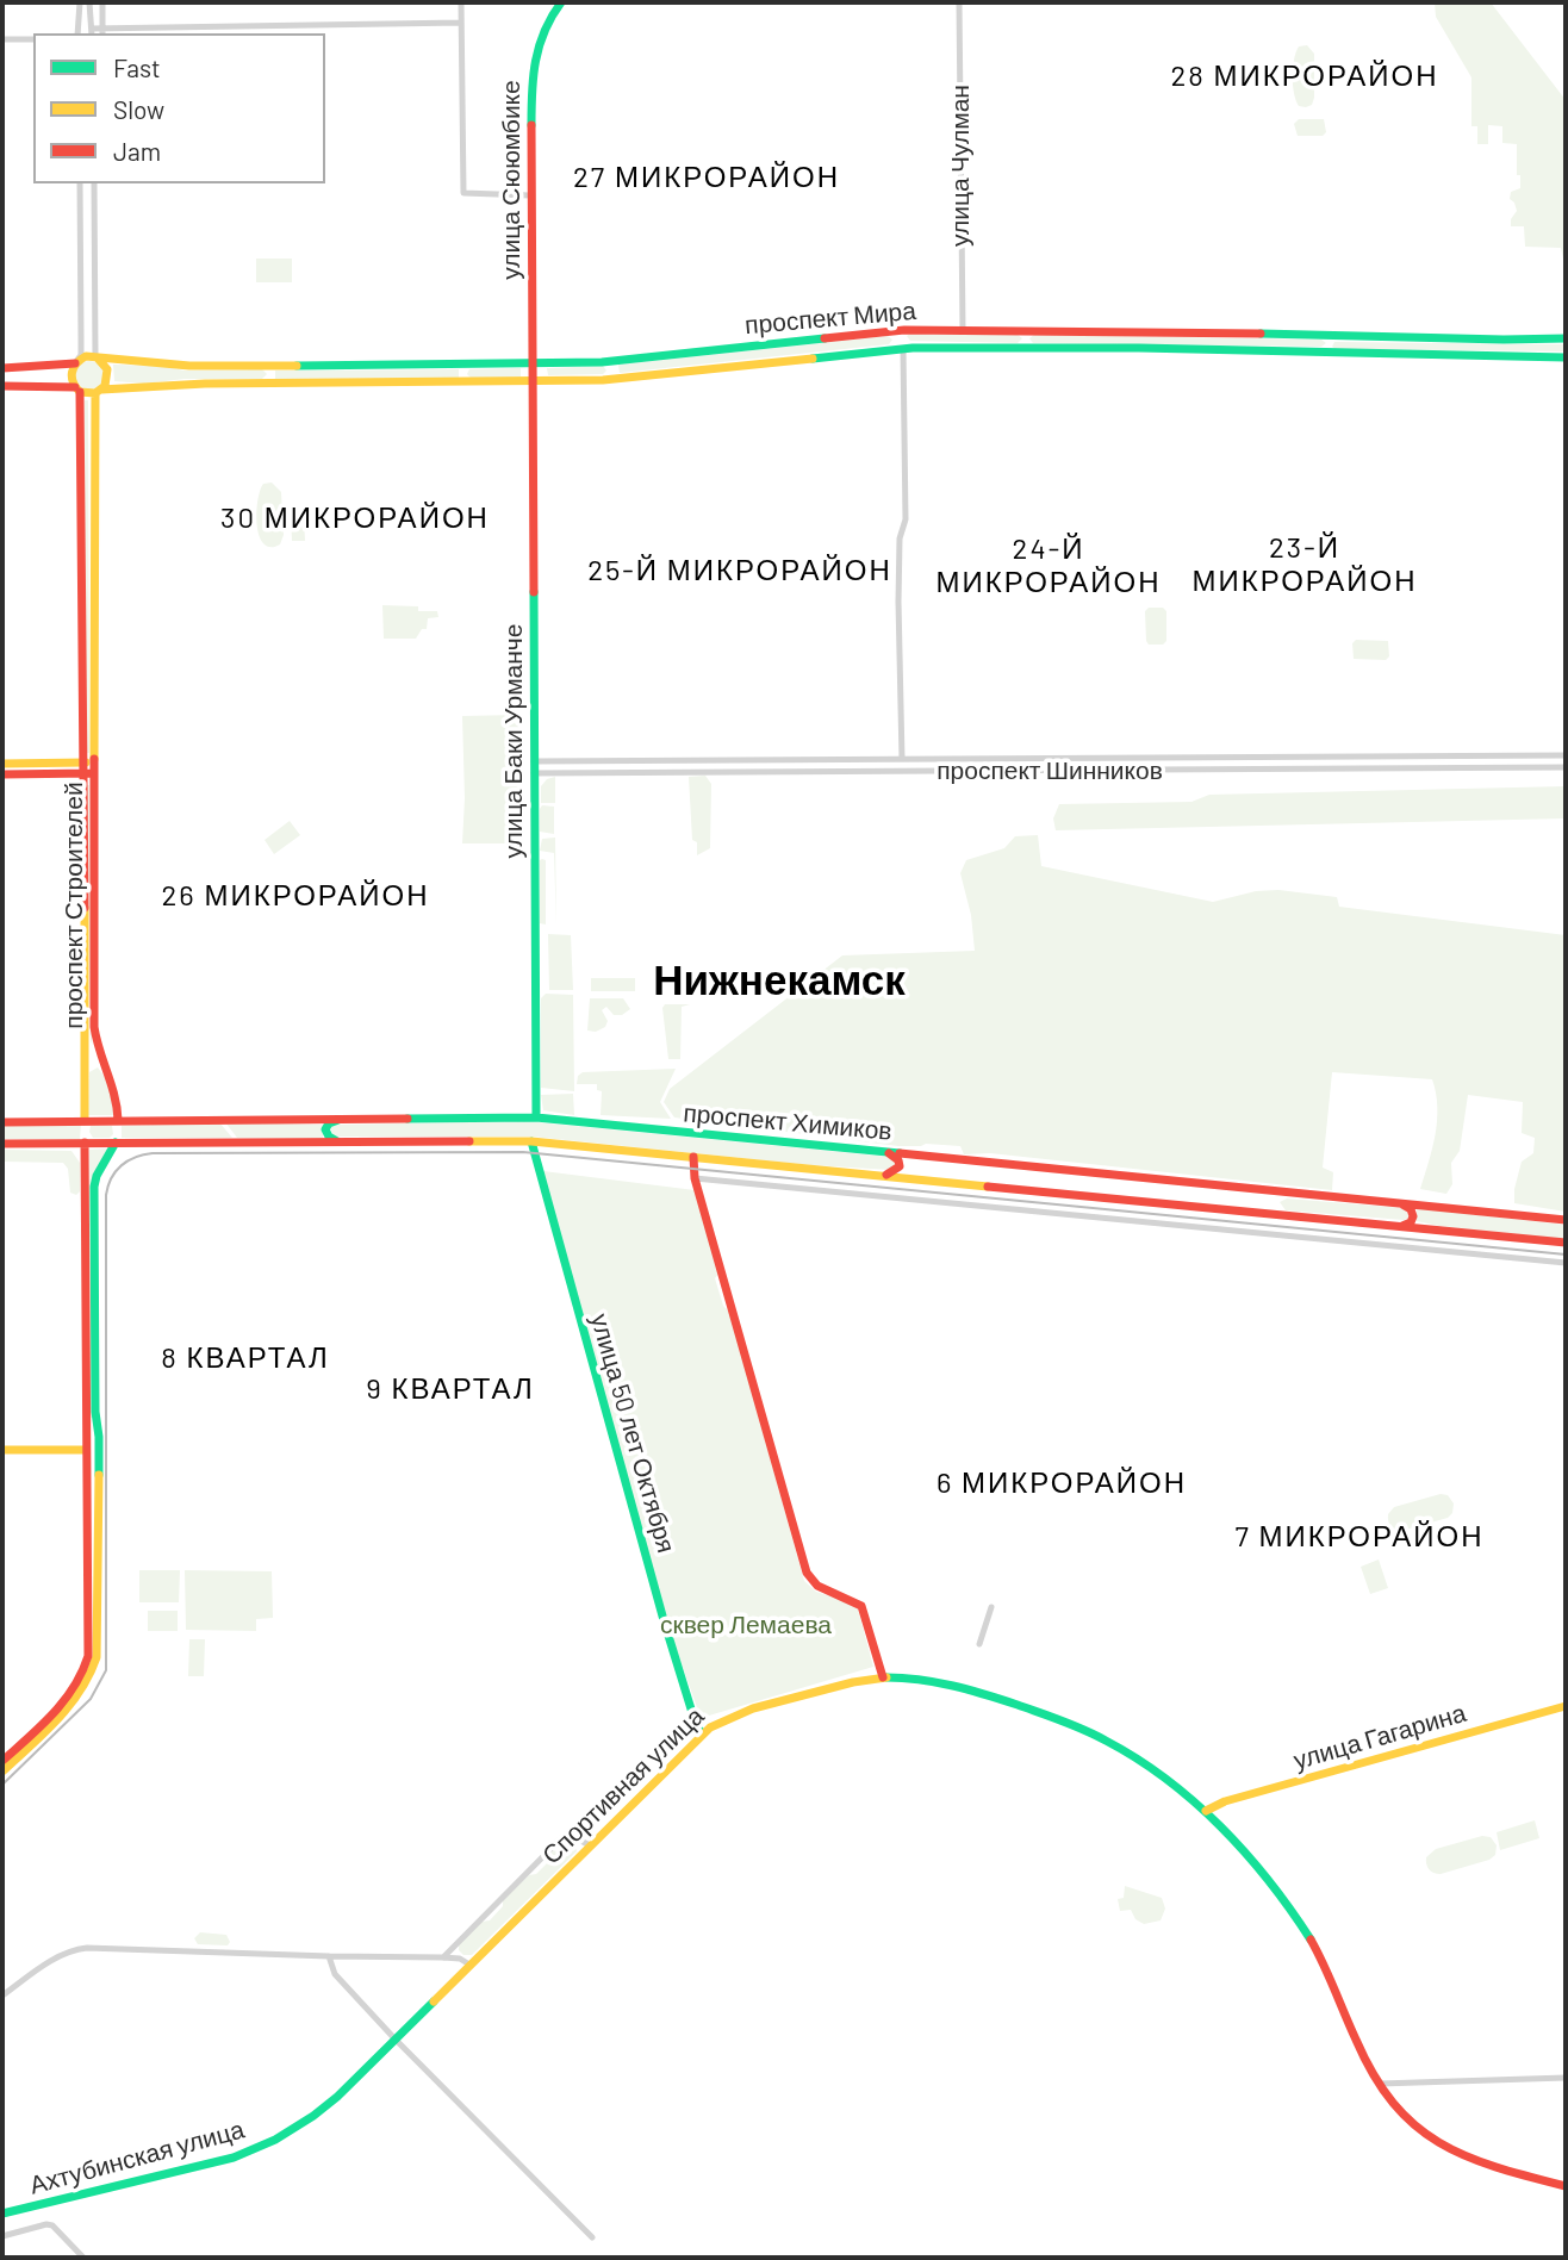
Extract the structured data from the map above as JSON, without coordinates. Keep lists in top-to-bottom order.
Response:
{
  "streets": {
    "main road": [
      "улица Сююмбике",
      "проспект Мира",
      "улица Баки Урманче",
      "проспект Строителей",
      "проспект Химиков",
      "улица 50 лет Октября",
      "улица Гагарина",
      "Спортивная улица",
      "Ахтубинская улица"
    ],
    "street": ["улица Чулман", "проспект Шинников"]
  },
  "crossings": [
    ["улица Чулман", "проспект Мира"],
    ["улица Сююмбике", "проспект Мира"],
    ["улица Сююмбике", "улица Баки Урманче"],
    ["проспект Мира", "улица Баки Урманче"],
    ["проспект Мира", "проспект Строителей"],
    ["улица Баки Урманче", "проспект Шинников"],
    ["улица Баки Урманче", "проспект Химиков"],
    ["проспект Строителей", "проспект Химиков"],
    ["проспект Химиков", "улица 50 лет Октября"],
    ["улица 50 лет Октября", "Спортивная улица"],
    ["улица Гагарина", "Спортивная улица"],
    ["Спортивная улица", "Ахтубинская улица"]
  ],
  "districts": [
    "28 МИКРОРАЙОН",
    "27 МИКРОРАЙОН",
    "30 МИКРОРАЙОН",
    "23-Й МИКРОРАЙОН",
    "24-Й МИКРОРАЙОН",
    "25-Й МИКРОРАЙОН",
    "26 МИКРОРАЙОН",
    "Нижнекамск",
    "8 КВАРТАЛ",
    "9 КВАРТАЛ",
    "6 МИКРОРАЙОН",
    "7 МИКРОРАЙОН"
  ],
  "parks": ["сквер Лемаева"],
  "legend": ["Fast", "Slow", "Jam"]
}
